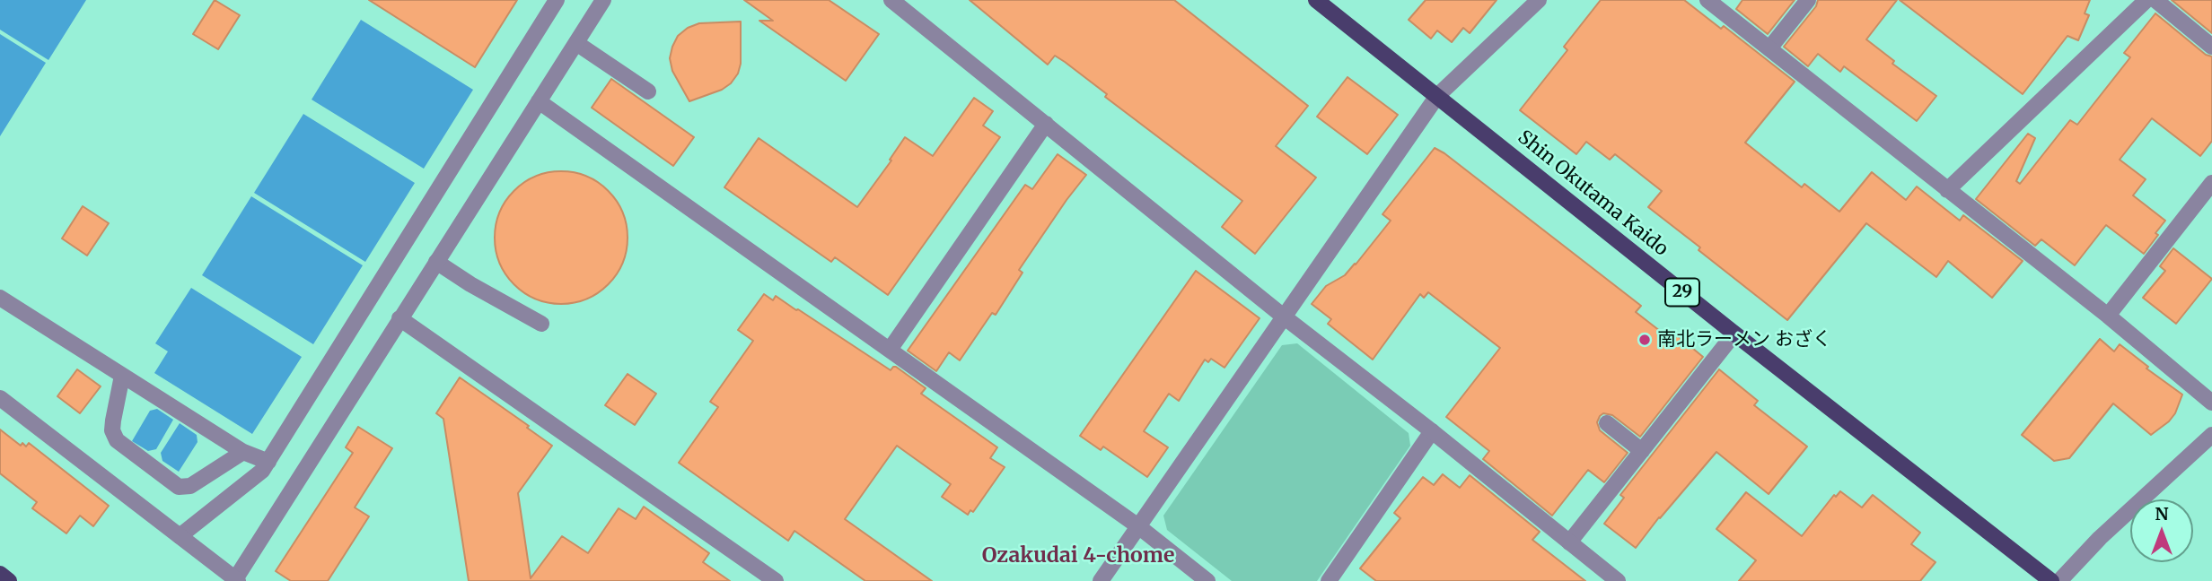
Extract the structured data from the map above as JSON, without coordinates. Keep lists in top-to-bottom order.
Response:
{
  "streets": {
    "main road": ["Shin Okutama Kaido", "29"]
  },
  "districts": ["Ozakudai 4-chome"],
  "places": ["南北ラーメン おざく"],
  "north": "top"
}
